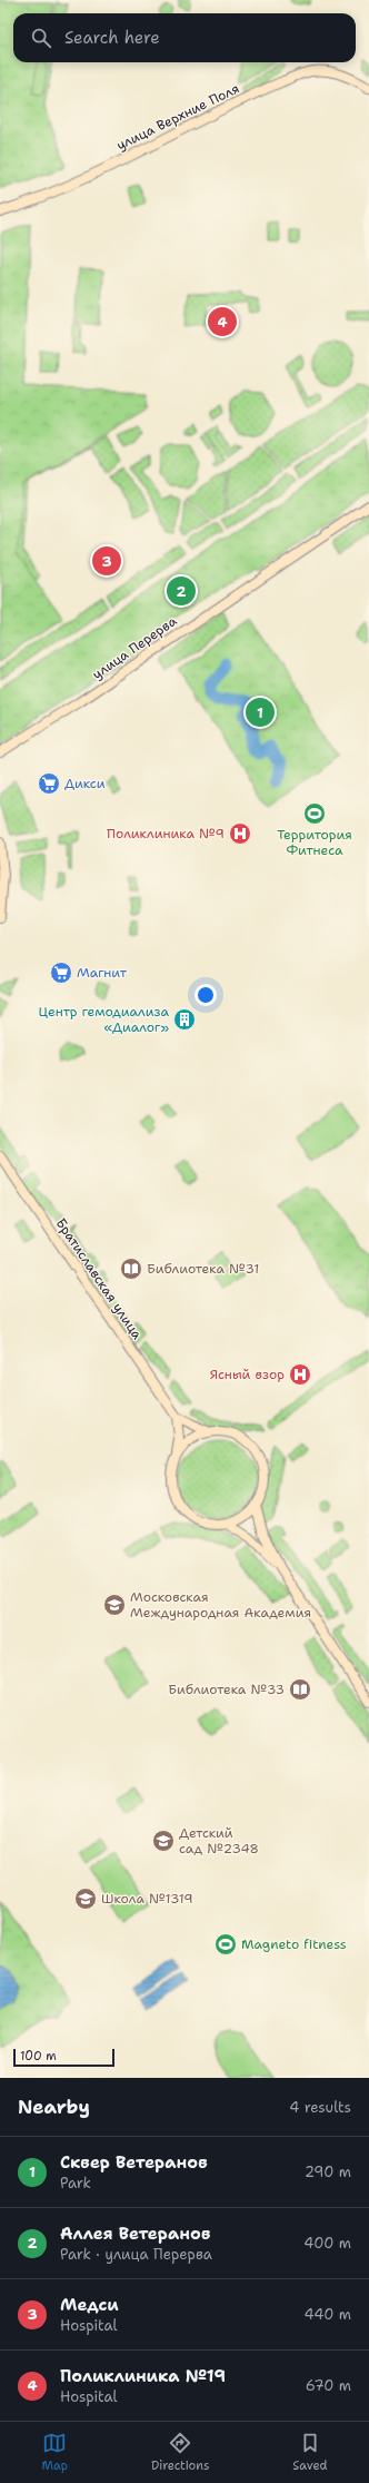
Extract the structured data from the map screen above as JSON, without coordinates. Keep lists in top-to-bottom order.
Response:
{
  "streets": {
    "main road": ["улица Верхние Поля", "улица Перерва", "Братиславская улица"]
  },
  "places": {
    "supermarket": ["Дикси", "Магнит"],
    "sports": ["Территория Фитнеса", "Magneto fitness"],
    "hospital": ["Поликлиника №9", "Ясный взор"],
    "building": ["Центр гемодиализа «Диалог»"],
    "library": ["Библиотека №31", "Библиотека №33"],
    "school or university": ["Московская Международная Академия", "Детский сад №2348", "Школа №1319"]
  },
  "scale_bar": "100 m",
  "page": {
    "search": "Search here",
    "pins": [
      "4",
      "3",
      "2",
      "1"
    ],
    "scale": "100 m",
    "heading": ["Nearby", "4 results"],
    "list": [
      {
        "mark": "1",
        "name": "Сквер Ветеранов",
        "note": "Park",
        "value": "290 m"
      },
      {
        "mark": "2",
        "name": "Аллея Ветеранов",
        "note": "Park · улица Перерва",
        "value": "400 m"
      },
      {
        "mark": "3",
        "name": "Медси",
        "note": "Hospital",
        "value": "440 m"
      },
      {
        "mark": "4",
        "name": "Поликлиника №19",
        "note": "Hospital",
        "value": "670 m"
      }
    ],
    "nav": ["Map", "Directions", "Saved"]
  }
}
